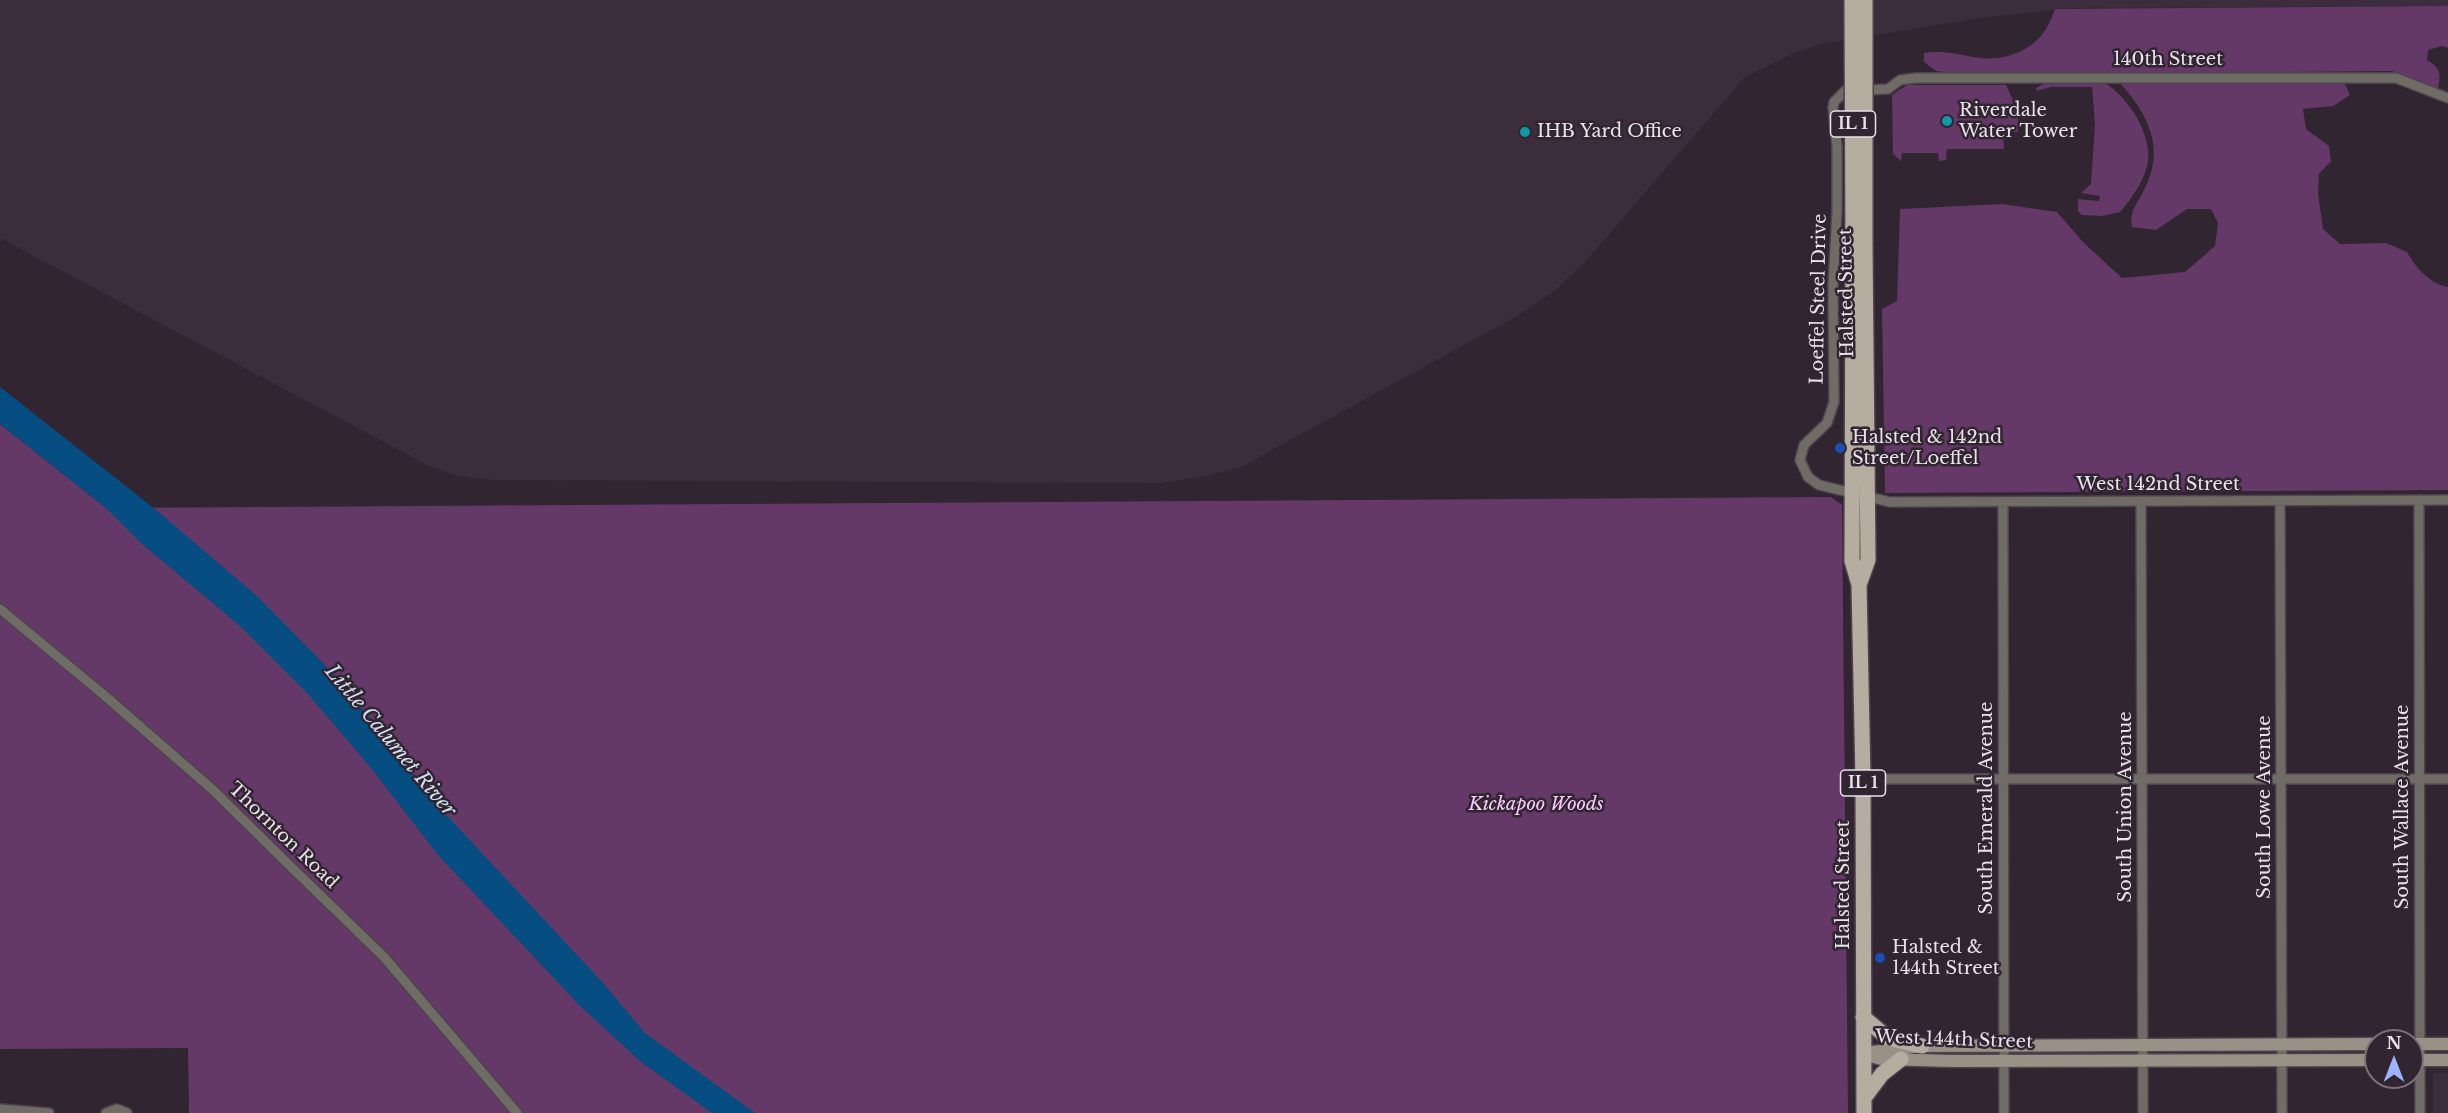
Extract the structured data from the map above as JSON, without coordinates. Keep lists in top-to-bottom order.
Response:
{
  "streets": {
    "main road": ["IL 1", "Halsted Street"],
    "street": [
      "140th Street",
      "Loeffel Steel Drive",
      "West 142nd Street",
      "South Union Avenue",
      "South Lowe Avenue",
      "South Wallace Avenue",
      "South Emerald Avenue",
      "Thornton Road",
      "West 144th Street"
    ]
  },
  "crossings": [
    ["140th Street", "Loeffel Steel Drive"],
    ["Halsted Street", "Loeffel Steel Drive"],
    ["Halsted Street", "West 142nd Street"],
    ["Halsted Street", "West 144th Street"],
    ["Loeffel Steel Drive", "West 142nd Street"],
    ["West 142nd Street", "South Union Avenue"],
    ["West 142nd Street", "South Lowe Avenue"],
    ["West 142nd Street", "South Wallace Avenue"],
    ["West 142nd Street", "South Emerald Avenue"],
    ["South Union Avenue", "West 144th Street"],
    ["South Lowe Avenue", "West 144th Street"],
    ["South Emerald Avenue", "West 144th Street"]
  ],
  "water": ["Little Calumet River"],
  "parks": ["Kickapoo Woods"],
  "places": [
    "Riverdale Water Tower",
    "IHB Yard Office",
    "Halsted & 142nd Street/Loeffel",
    "Halsted & 144th Street"
  ],
  "north": "top"
}
